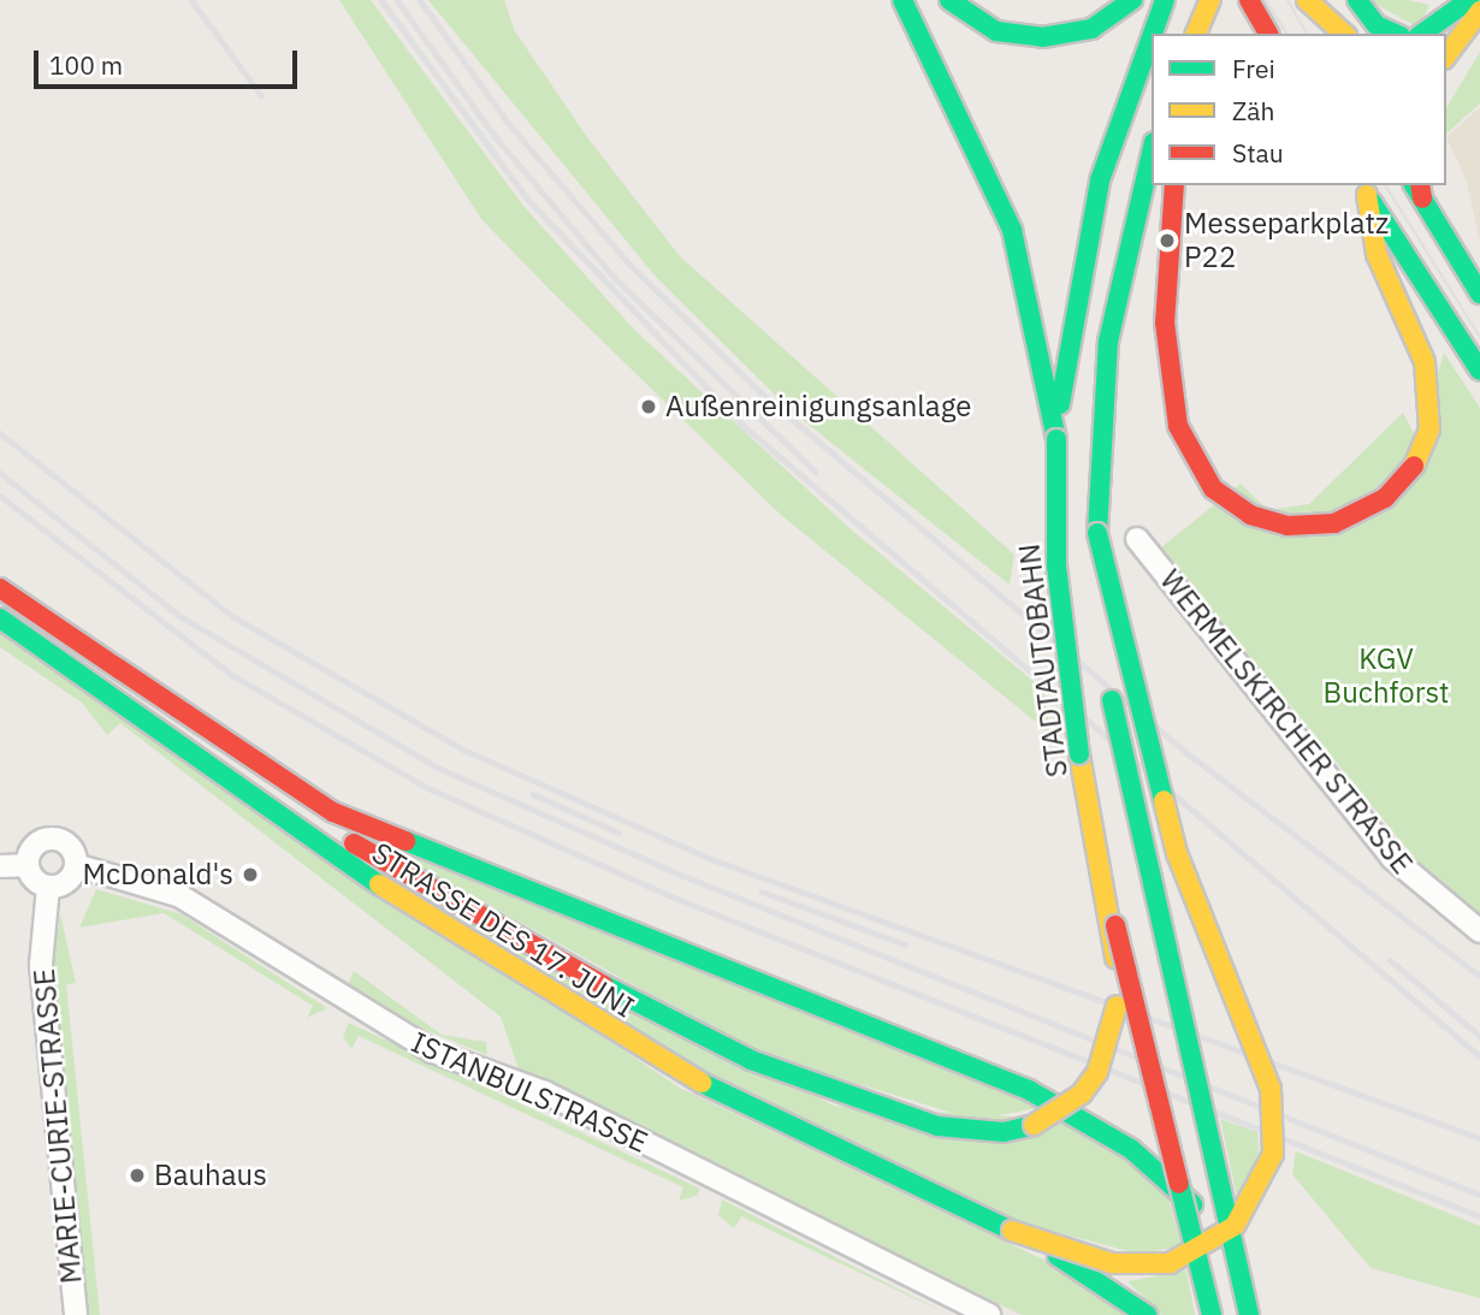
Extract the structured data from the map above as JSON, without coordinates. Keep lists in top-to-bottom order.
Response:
{
  "streets": {
    "main road": ["STADTAUTOBAHN", "STRASSE DES 17. JUNI"],
    "street": ["WERMELSKIRCHER STRASSE", "ISTANBULSTRASSE", "MARIE-CURIE-STRASSE"]
  },
  "crossings": [
    ["ISTANBULSTRASSE", "MARIE-CURIE-STRASSE"]
  ],
  "parks": ["KGV Buchforst"],
  "places": [
    "Messeparkplatz P22",
    "Außenreinigungsanlage",
    "McDonald's",
    "Bauhaus"
  ],
  "legend": ["Frei", "Zäh", "Stau"],
  "scale_bar": "100 m"
}
